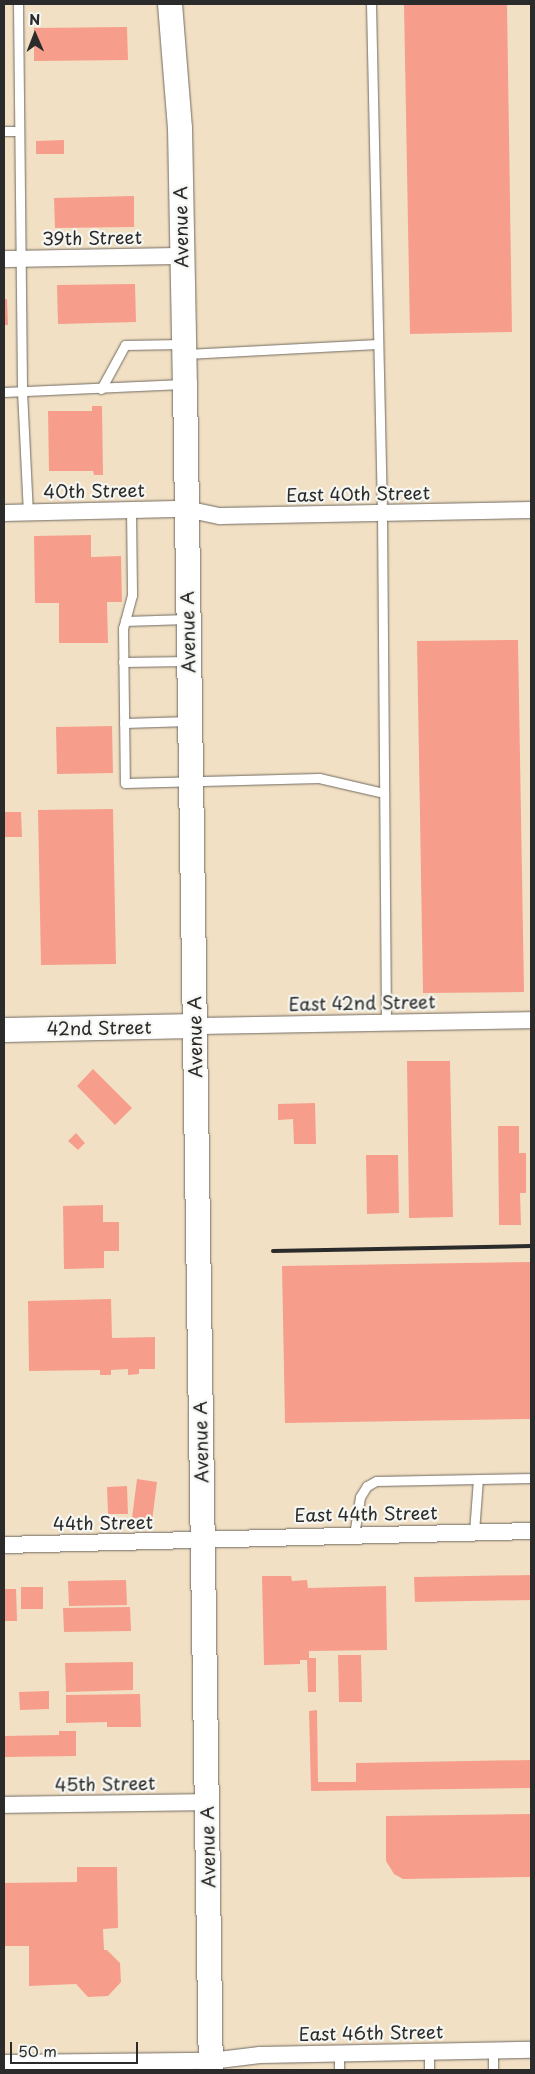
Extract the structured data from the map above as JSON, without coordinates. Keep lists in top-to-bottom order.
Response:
{
  "streets": {
    "main road": ["Avenue A", "42nd Street"],
    "street": [
      "39th Street",
      "40th Street",
      "East 40th Street",
      "East 42nd Street",
      "East 44th Street",
      "44th Street",
      "45th Street",
      "East 46th Street"
    ]
  },
  "crossings": [
    ["Avenue A", "39th Street"],
    ["Avenue A", "40th Street"],
    ["Avenue A", "East 40th Street"],
    ["Avenue A", "East 42nd Street"],
    ["Avenue A", "42nd Street"],
    ["Avenue A", "East 44th Street"],
    ["Avenue A", "44th Street"],
    ["Avenue A", "45th Street"],
    ["Avenue A", "East 46th Street"],
    ["40th Street", "East 40th Street"],
    ["East 42nd Street", "42nd Street"],
    ["East 44th Street", "44th Street"]
  ],
  "scale_bar": "50 m",
  "north": "top"
}
